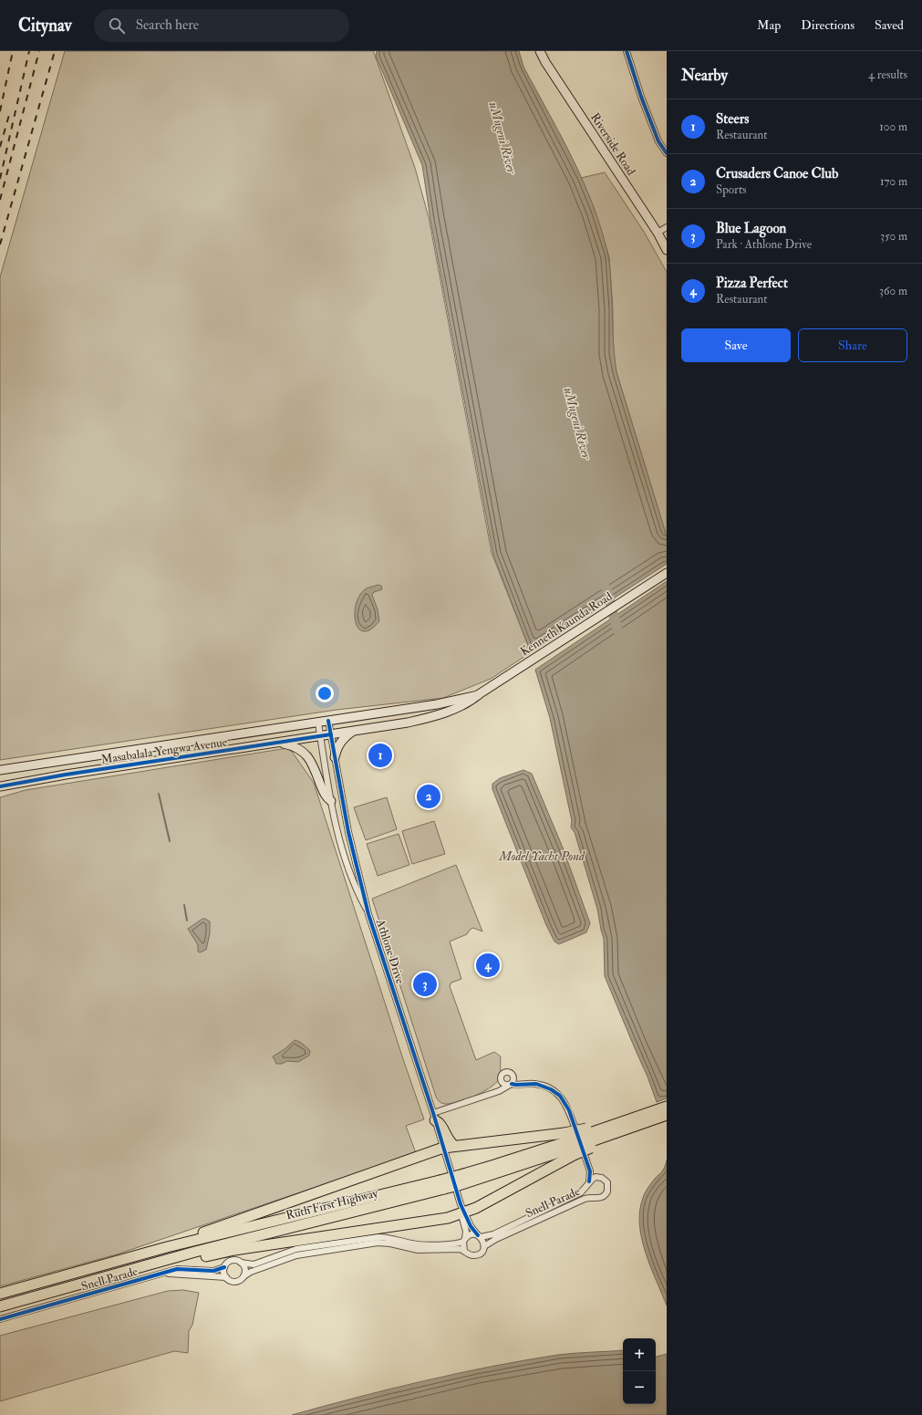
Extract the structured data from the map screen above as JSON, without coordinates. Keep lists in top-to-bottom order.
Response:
{
  "streets": {
    "highway": ["Ruth First Highway"],
    "main road": ["Riverside Road", "Kenneth Kaunda Road", "Masabalala Yengwa Avenue"],
    "street": ["Athlone Drive", "Snell Parade"]
  },
  "crossings": [
    ["Kenneth Kaunda Road", "Masabalala Yengwa Avenue"],
    ["Kenneth Kaunda Road", "Athlone Drive"],
    ["Masabalala Yengwa Avenue", "Athlone Drive"],
    ["Athlone Drive", "Snell Parade"]
  ],
  "water": ["uMngeni River", "Model Yacht Pond"],
  "page": {
    "header": "Citynav",
    "search": "Search here",
    "nav": ["Map", "Directions", "Saved"],
    "heading": ["Nearby", "4 results"],
    "list": [
      {
        "mark": "1",
        "name": "Steers",
        "note": "Restaurant",
        "value": "100 m"
      },
      {
        "mark": "2",
        "name": "Crusaders Canoe Club",
        "note": "Sports",
        "value": "170 m"
      },
      {
        "mark": "3",
        "name": "Blue Lagoon",
        "note": "Park · Athlone Drive",
        "value": "350 m"
      },
      {
        "mark": "4",
        "name": "Pizza Perfect",
        "note": "Restaurant",
        "value": "360 m"
      }
    ],
    "buttons": ["Save", "Share"],
    "pins": [
      "1",
      "2",
      "4",
      "3"
    ],
    "map_buttons": ["+", "−"]
  }
}
